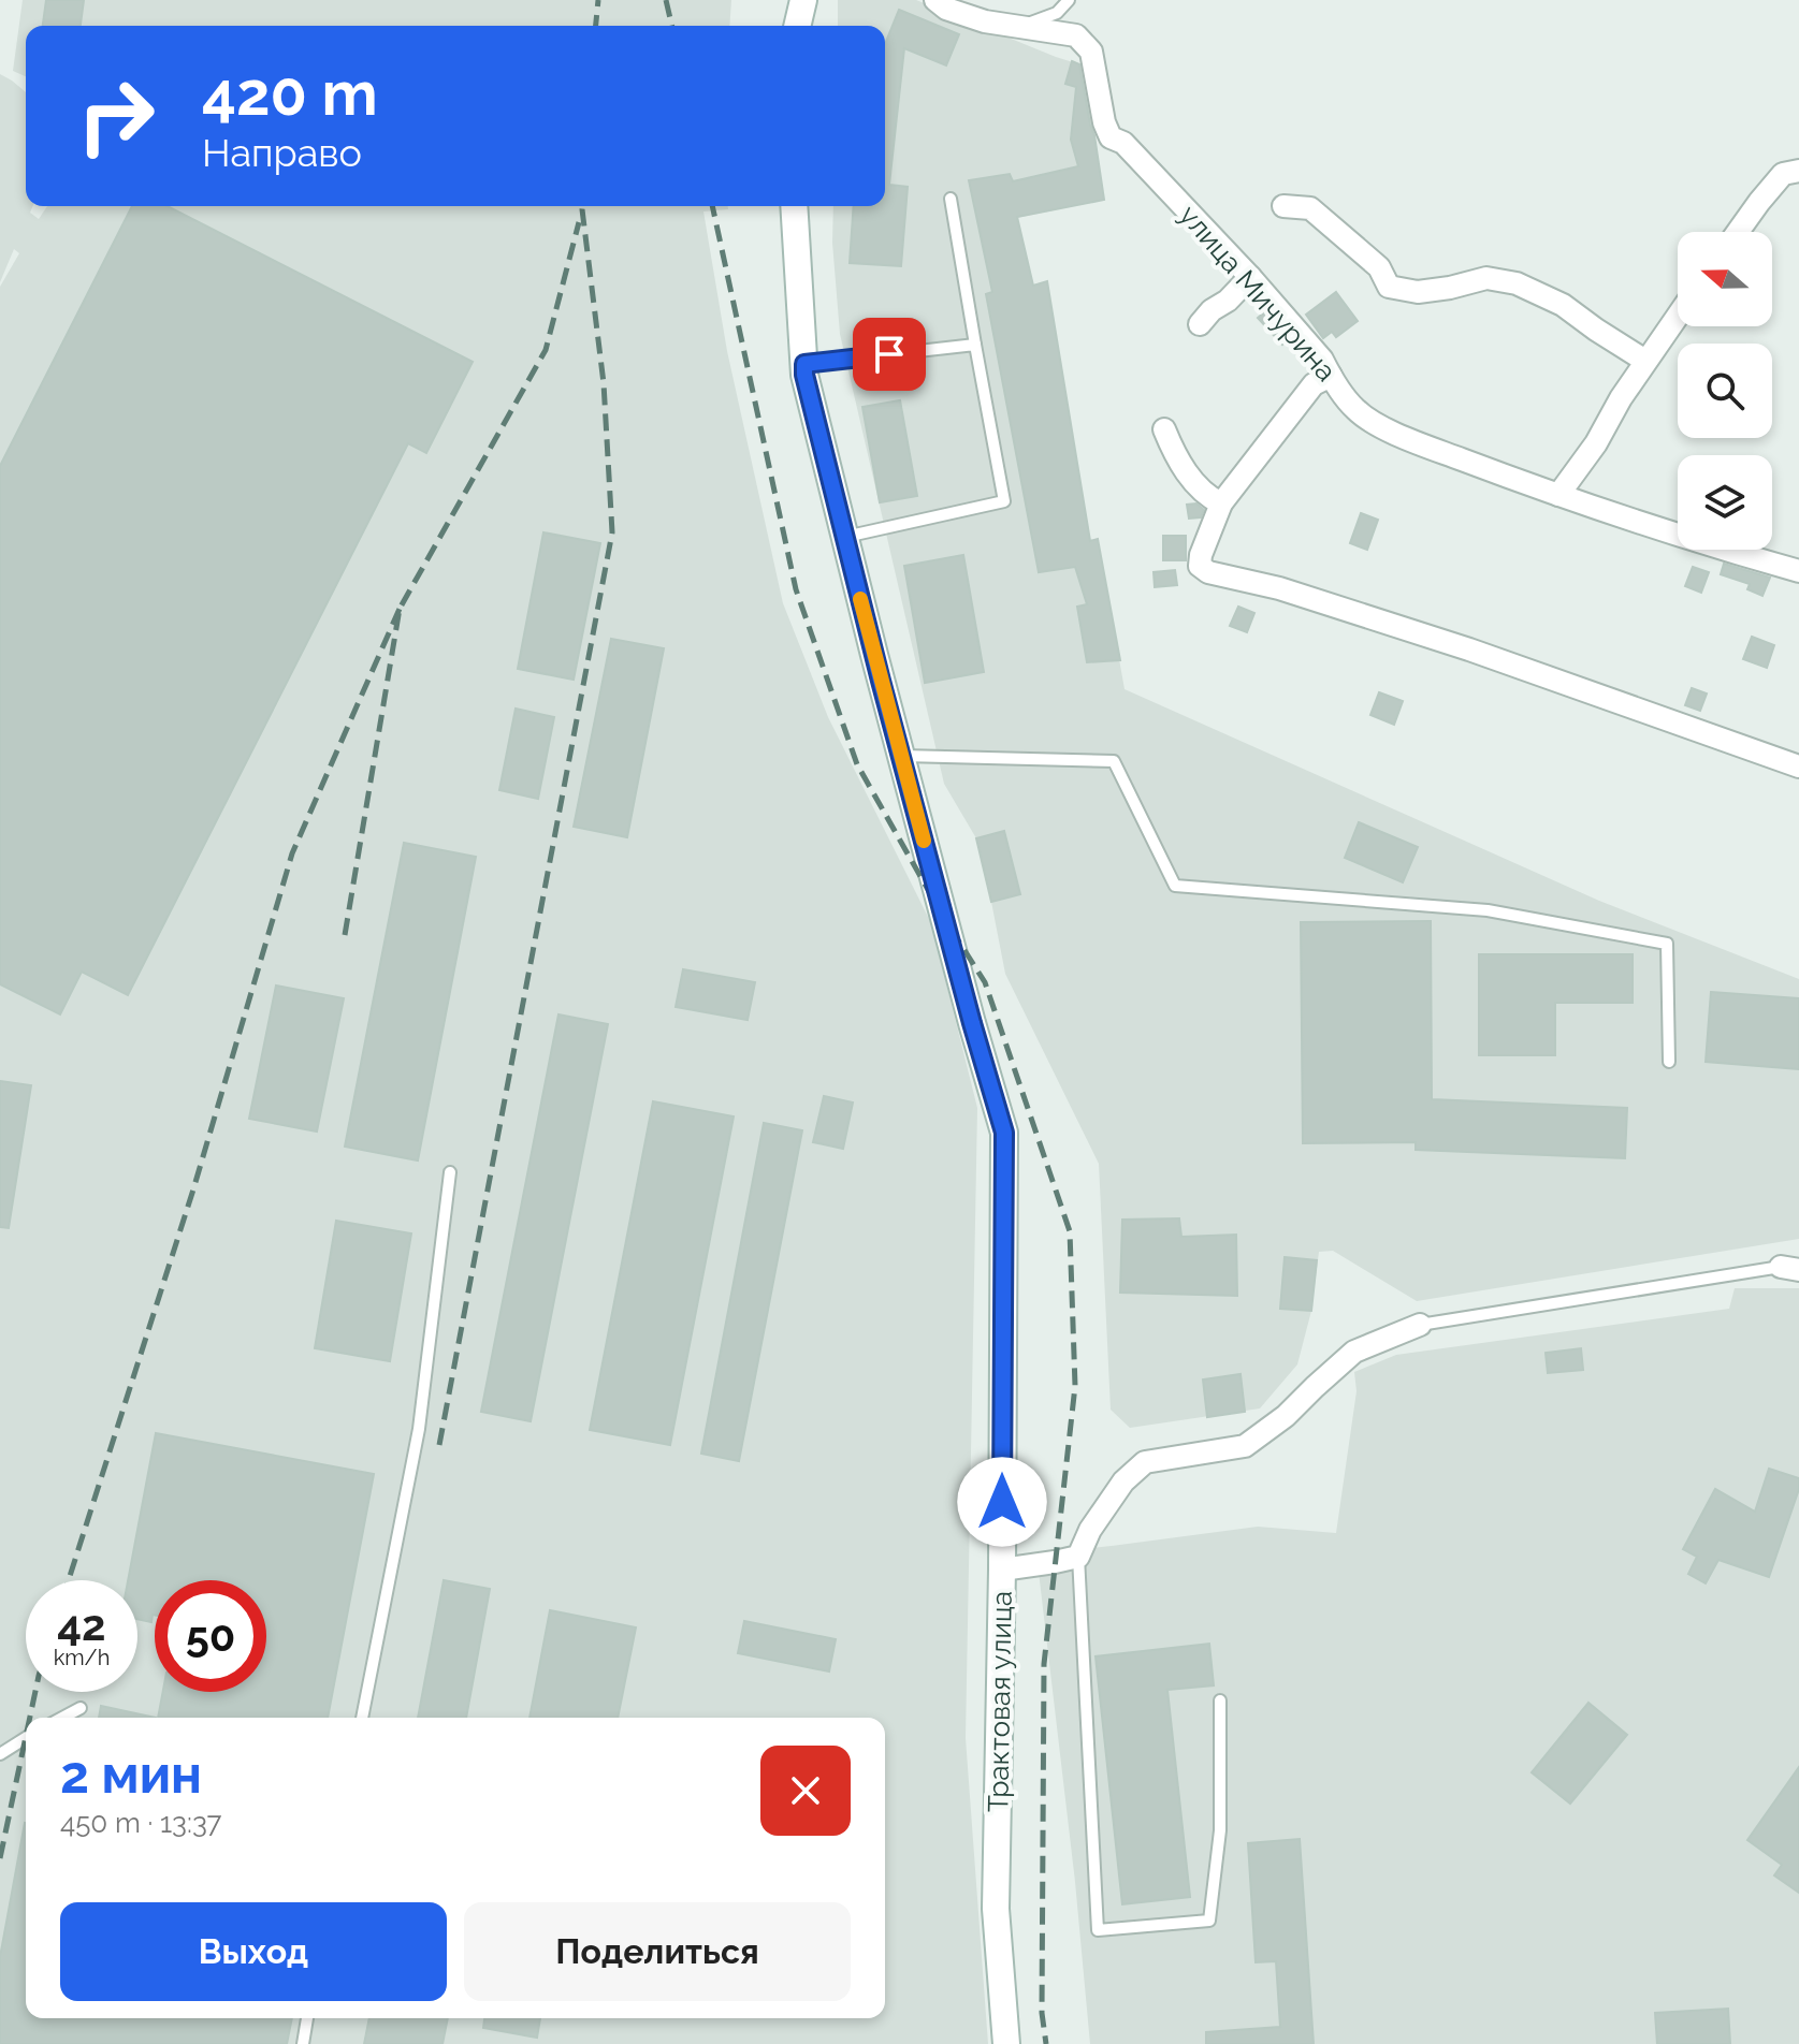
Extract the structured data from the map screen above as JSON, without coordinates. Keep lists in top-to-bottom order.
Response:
{
  "streets": {
    "main road": ["Трактовая улица"],
    "street": ["улица Мичурина"]
  },
  "north": "left",
  "page": {
    "turn": ["420 m", "Направо"],
    "speed": "42 km/h",
    "limit": "50",
    "heading": ["2 мин", "450 m · 13:37"],
    "buttons": ["Выход", "Поделиться"]
  }
}
